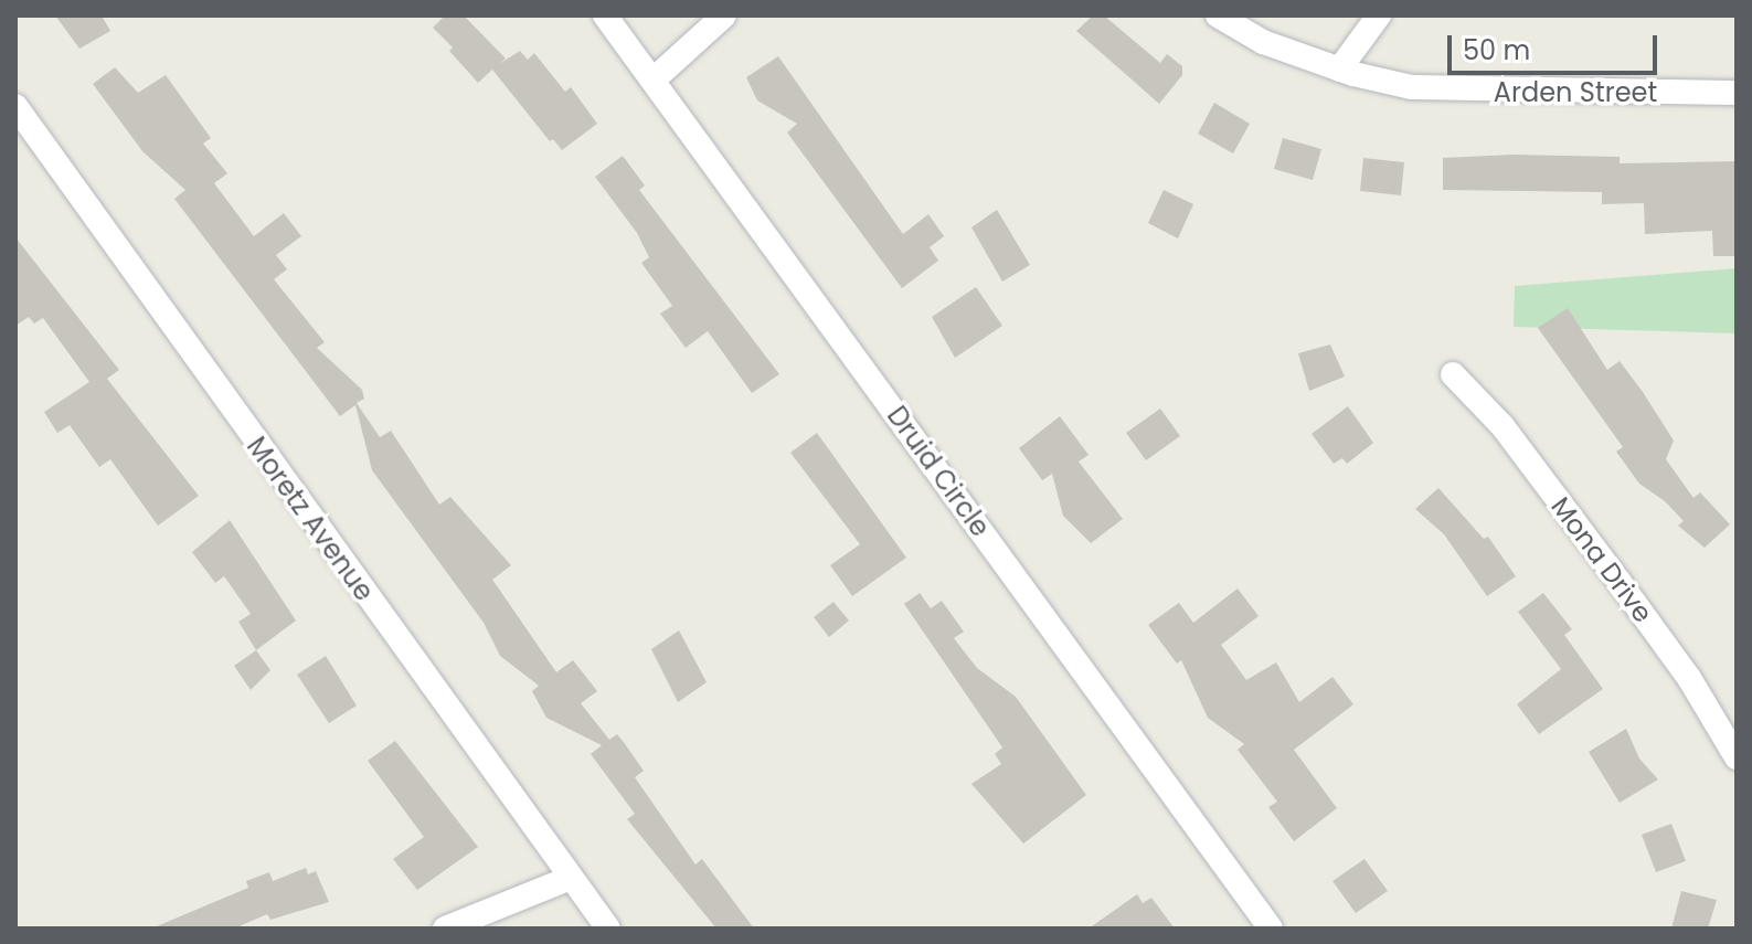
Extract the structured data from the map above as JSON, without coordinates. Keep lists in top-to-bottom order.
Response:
{
  "streets": {
    "street": [
      "Arden Street",
      "Druid Circle",
      "Moretz Avenue",
      "Mona Drive"
    ]
  },
  "scale_bar": "50 m"
}
